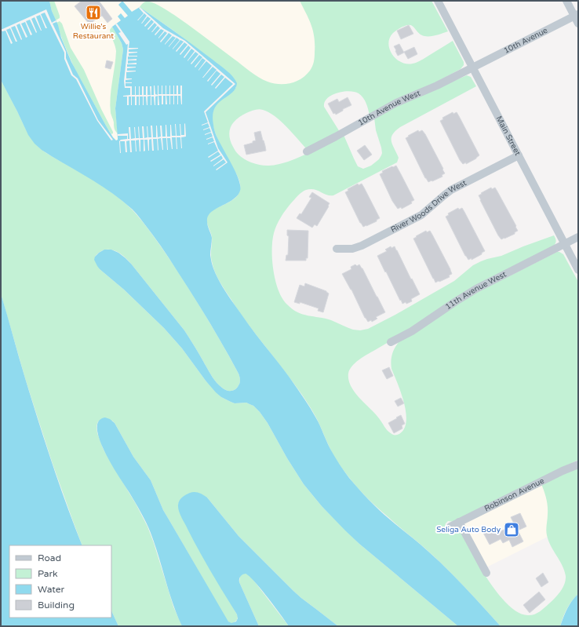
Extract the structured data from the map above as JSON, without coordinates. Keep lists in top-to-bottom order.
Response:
{
  "streets": {
    "street": [
      "10th Avenue",
      "10th Avenue West",
      "Main Street",
      "River Woods Drive West",
      "11th Avenue West",
      "Robinson Avenue"
    ]
  },
  "crossings": [
    ["10th Avenue", "10th Avenue West"],
    ["10th Avenue", "Main Street"],
    ["10th Avenue West", "Main Street"],
    ["Main Street", "River Woods Drive West"],
    ["Main Street", "11th Avenue West"]
  ],
  "places": {
    "restaurant": ["Willie's Restaurant"],
    "shop": ["Seliga Auto Body"]
  },
  "legend": [
    "Road",
    "Park",
    "Water",
    "Building"
  ]
}
